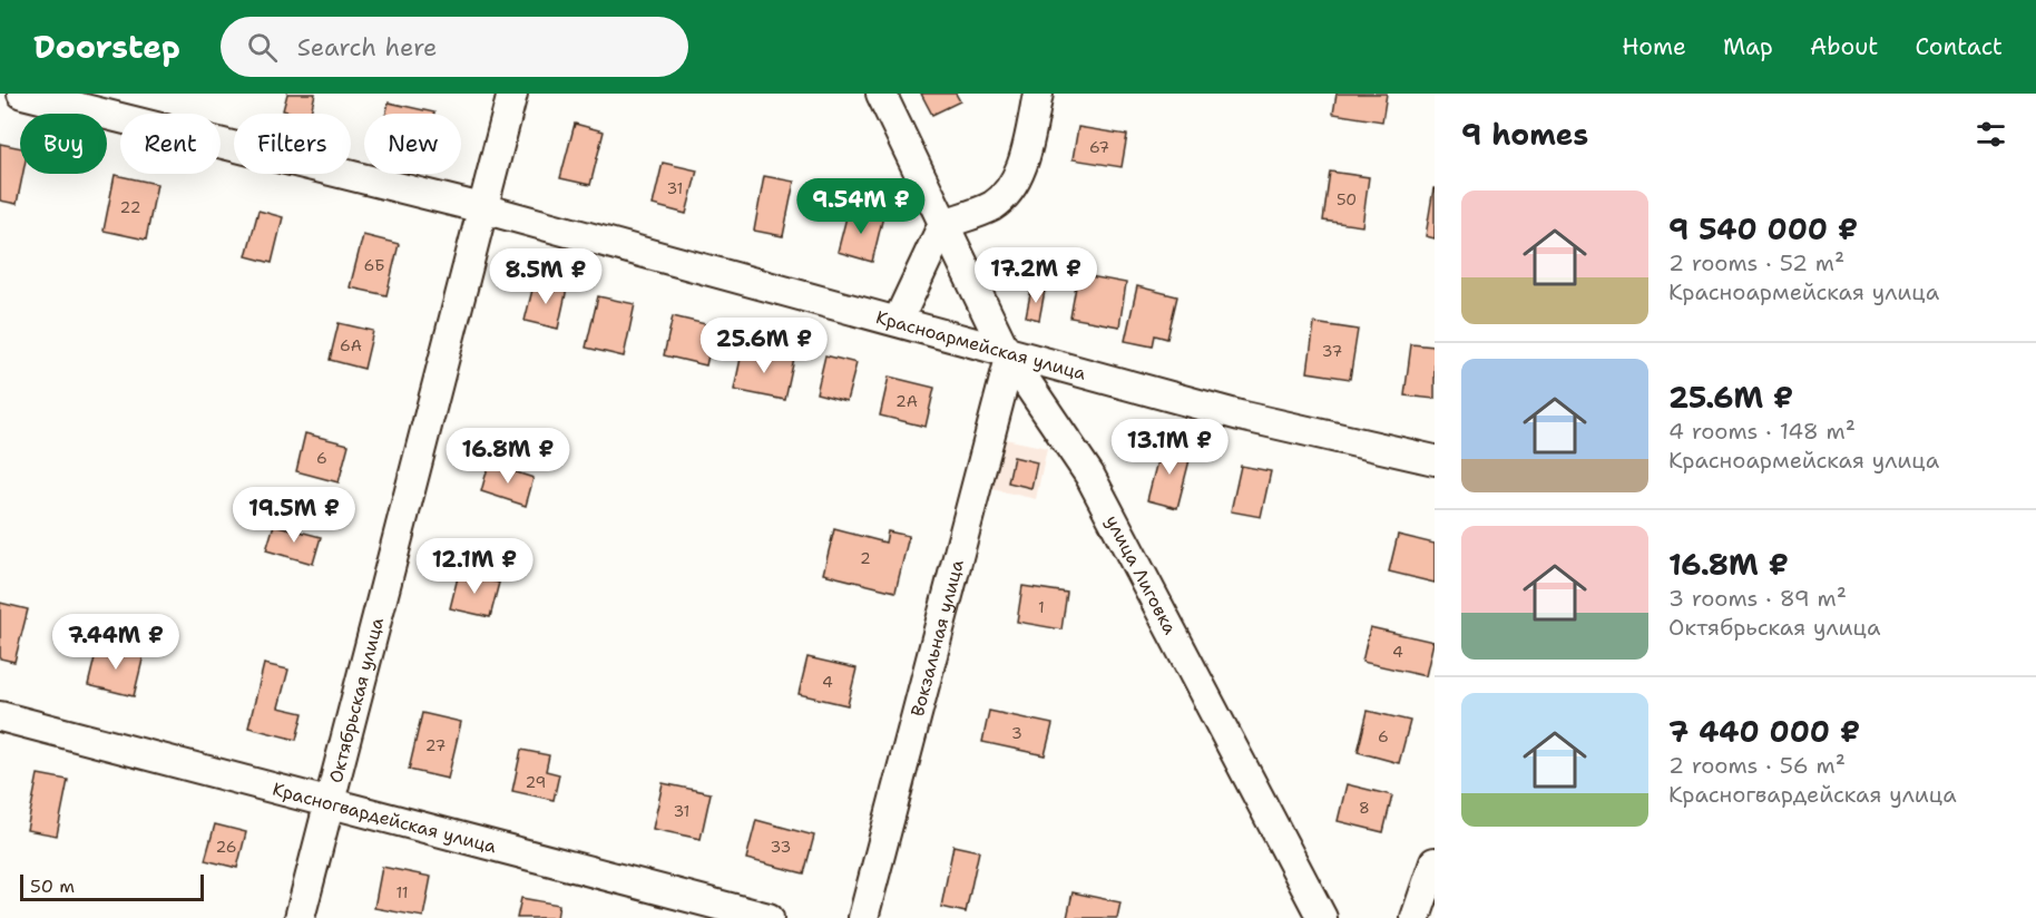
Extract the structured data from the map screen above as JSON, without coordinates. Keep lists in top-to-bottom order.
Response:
{
  "streets": {
    "street": [
      "Красноармейская улица",
      "улица Лиговка",
      "Вокзальная улица",
      "Октябрьская улица",
      "Красногвардейская улица"
    ]
  },
  "crossings": [
    ["Красноармейская улица", "улица Лиговка"],
    ["Красноармейская улица", "Вокзальная улица"],
    ["Красноармейская улица", "Октябрьская улица"],
    ["улица Лиговка", "Вокзальная улица"],
    ["Октябрьская улица", "Красногвардейская улица"]
  ],
  "house_numbers": [
    "67",
    "31",
    "50",
    "22",
    "6Б",
    "6А",
    "37",
    "2А",
    "6",
    "2",
    "1",
    "4",
    "4",
    "3",
    "6",
    "27",
    "29",
    "8",
    "31",
    "26",
    "33",
    "11"
  ],
  "scale_bar": "50 m",
  "page": {
    "header": "Doorstep",
    "search": "Search here",
    "nav": [
      "Home",
      "Map",
      "About",
      "Contact"
    ],
    "heading": "9 homes",
    "chip": [
      "Buy",
      "Rent",
      "Filters",
      "New"
    ],
    "list": [
      {
        "name": "9 540 000 ₽",
        "note": "2 rooms · 52 m² · Красноармейская улица"
      },
      {
        "name": "25.6M ₽",
        "note": "4 rooms · 148 m² · Красноармейская улица"
      },
      {
        "name": "16.8M ₽",
        "note": "3 rooms · 89 m² · Октябрьская улица"
      },
      {
        "name": "7 440 000 ₽",
        "note": "2 rooms · 56 m² · Красногвардейская улица"
      }
    ],
    "price": [
      "9.54M ₽",
      "17.2M ₽",
      "8.5M ₽",
      "25.6M ₽",
      "13.1M ₽",
      "16.8M ₽",
      "19.5M ₽",
      "12.1M ₽",
      "7.44M ₽"
    ],
    "scale": "50 m"
  }
}
